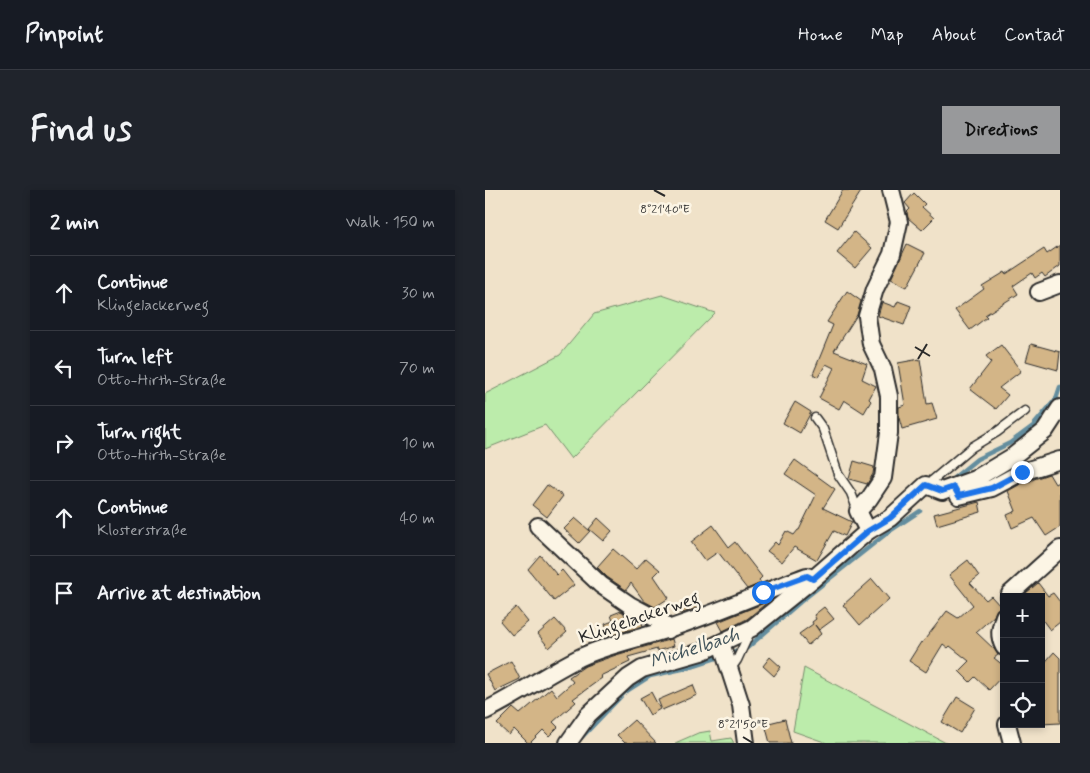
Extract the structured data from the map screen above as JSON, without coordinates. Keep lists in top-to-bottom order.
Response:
{
  "streets": {
    "street": ["Klingelackerweg"]
  },
  "water": ["Michelbach"],
  "page": {
    "header": "Pinpoint",
    "nav": [
      "Home",
      "Map",
      "About",
      "Contact"
    ],
    "buttons": "Directions",
    "title": "Find us",
    "heading": ["2 min", "Walk · 150 m"],
    "list": [
      ["Continue", "Klingelackerweg", "30 m"],
      ["Turn left", "Otto-Hirth-Straße", "70 m"],
      ["Turn right", "Otto-Hirth-Straße", "10 m"],
      ["Continue", "Klosterstraße", "40 m"],
      "Arrive at destination"
    ],
    "map_buttons": ["+", "−"]
  },
  "coordinates": ["8°21'40\"E", "8°21'50\"E"]
}
